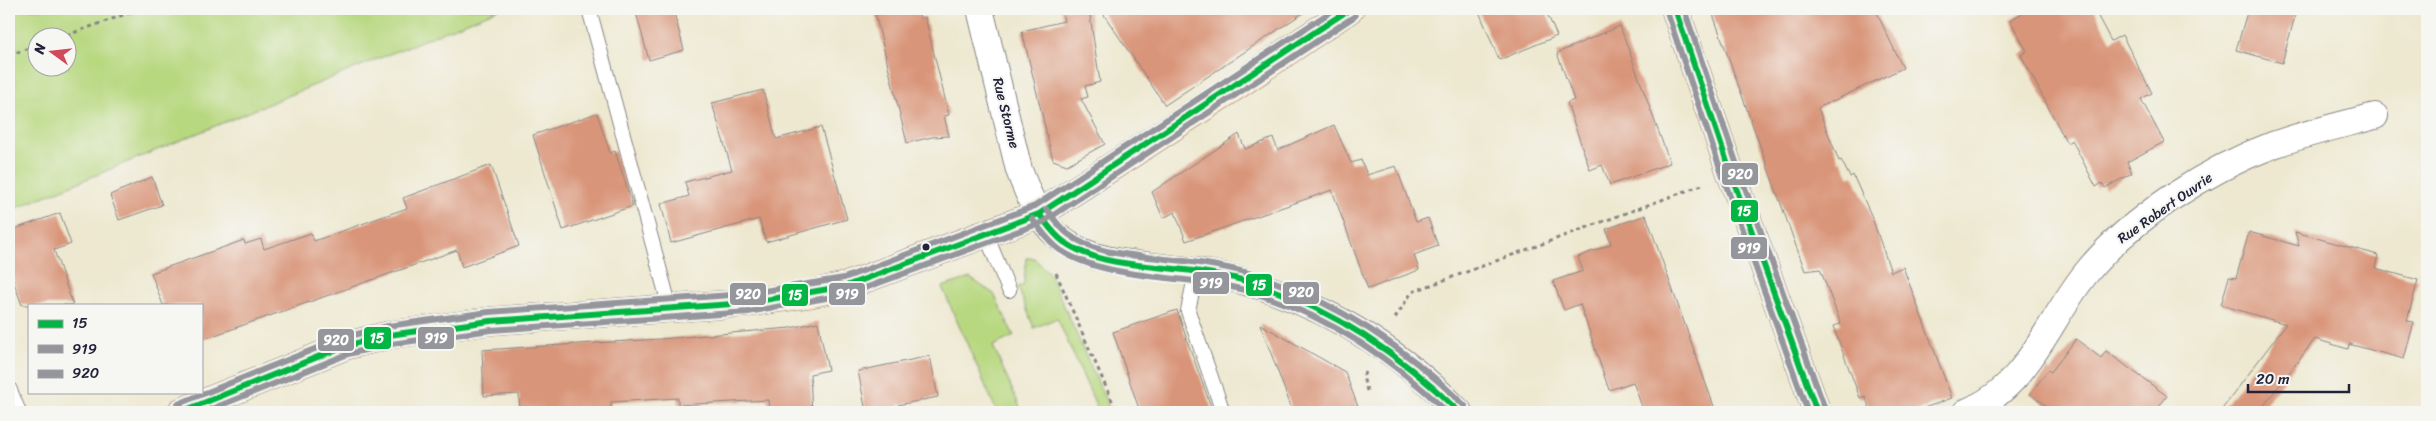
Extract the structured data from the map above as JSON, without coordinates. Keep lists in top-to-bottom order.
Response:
{
  "streets": {
    "street": ["Rue Storme", "Rue Robert Ouvrie"]
  },
  "lines": ["transit line 15", "transit line 920", "transit line 919"],
  "legend": ["15", "919", "920"],
  "scale_bar": "20 m",
  "north": "left"
}
